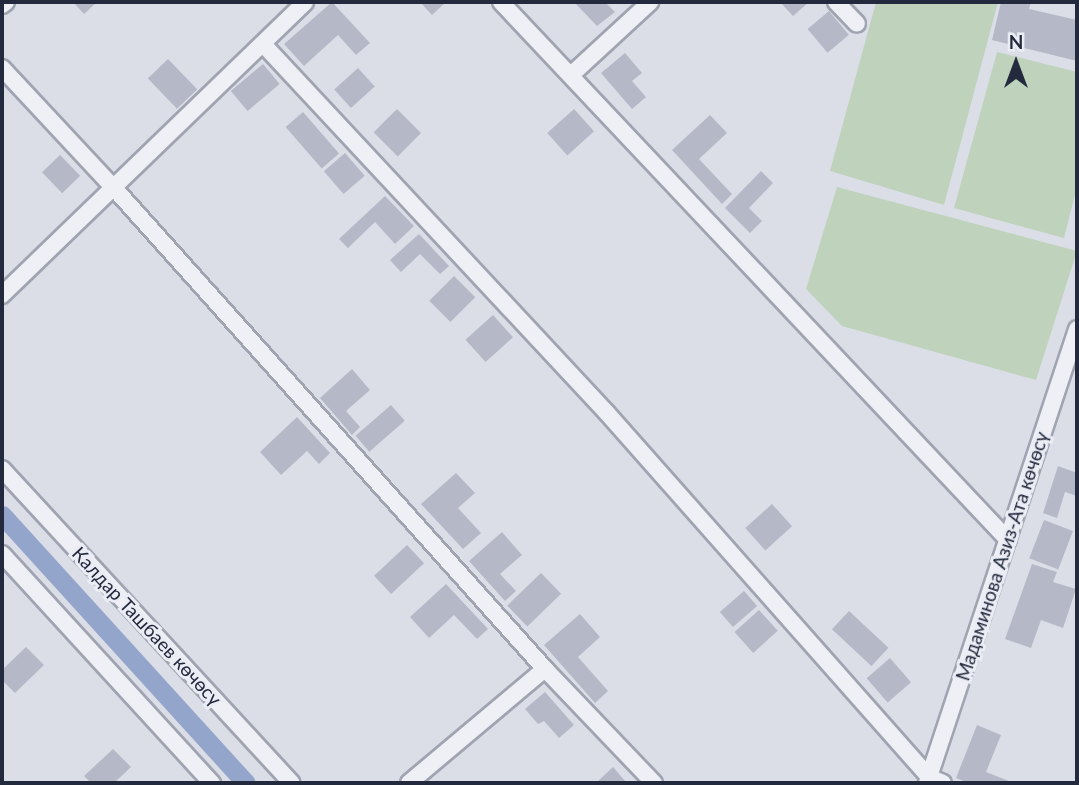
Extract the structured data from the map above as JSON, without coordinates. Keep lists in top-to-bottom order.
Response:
{
  "streets": {
    "street": ["Мадаминова Азиз-Ата көчөсү", "Калдар Ташбаев көчөсү"]
  },
  "north": "top"
}
